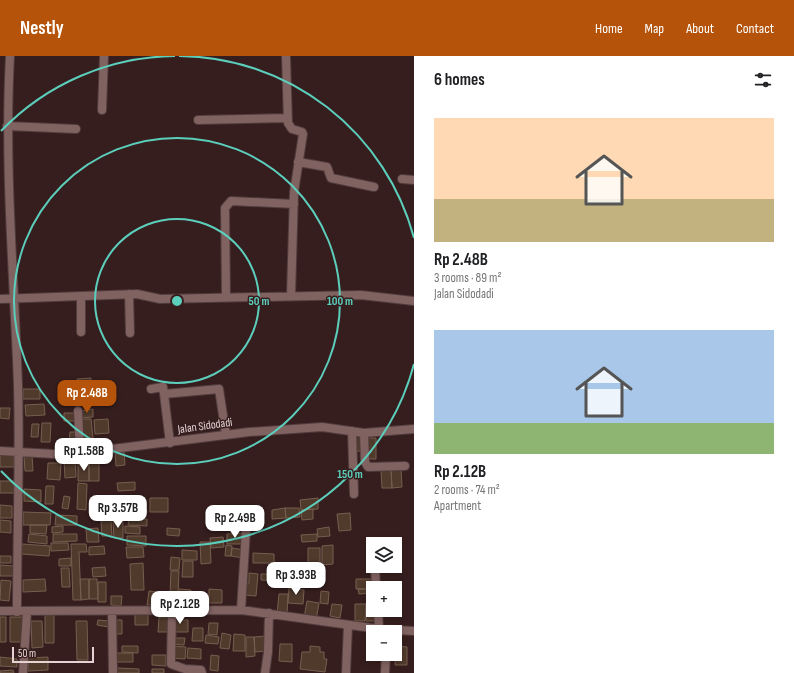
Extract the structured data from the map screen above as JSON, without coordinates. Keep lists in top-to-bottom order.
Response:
{
  "streets": {
    "street": ["Jalan Sidodadi"]
  },
  "scale_bar": "50 m",
  "page": {
    "header": "Nestly",
    "nav": [
      "Home",
      "Map",
      "About",
      "Contact"
    ],
    "heading": "6 homes",
    "list": [
      {
        "name": "Rp 2.48B",
        "note": "3 rooms · 89 m² · Jalan Sidodadi"
      },
      {
        "name": "Rp 2.12B",
        "note": "2 rooms · 74 m² · Apartment"
      }
    ],
    "price": [
      "Rp 2.48B",
      "Rp 1.58B",
      "Rp 3.57B",
      "Rp 2.49B",
      "Rp 3.93B",
      "Rp 2.12B"
    ],
    "map_buttons": ["+", "−"],
    "scale": "50 m"
  },
  "rings": ["50 m", "100 m", "150 m"]
}
